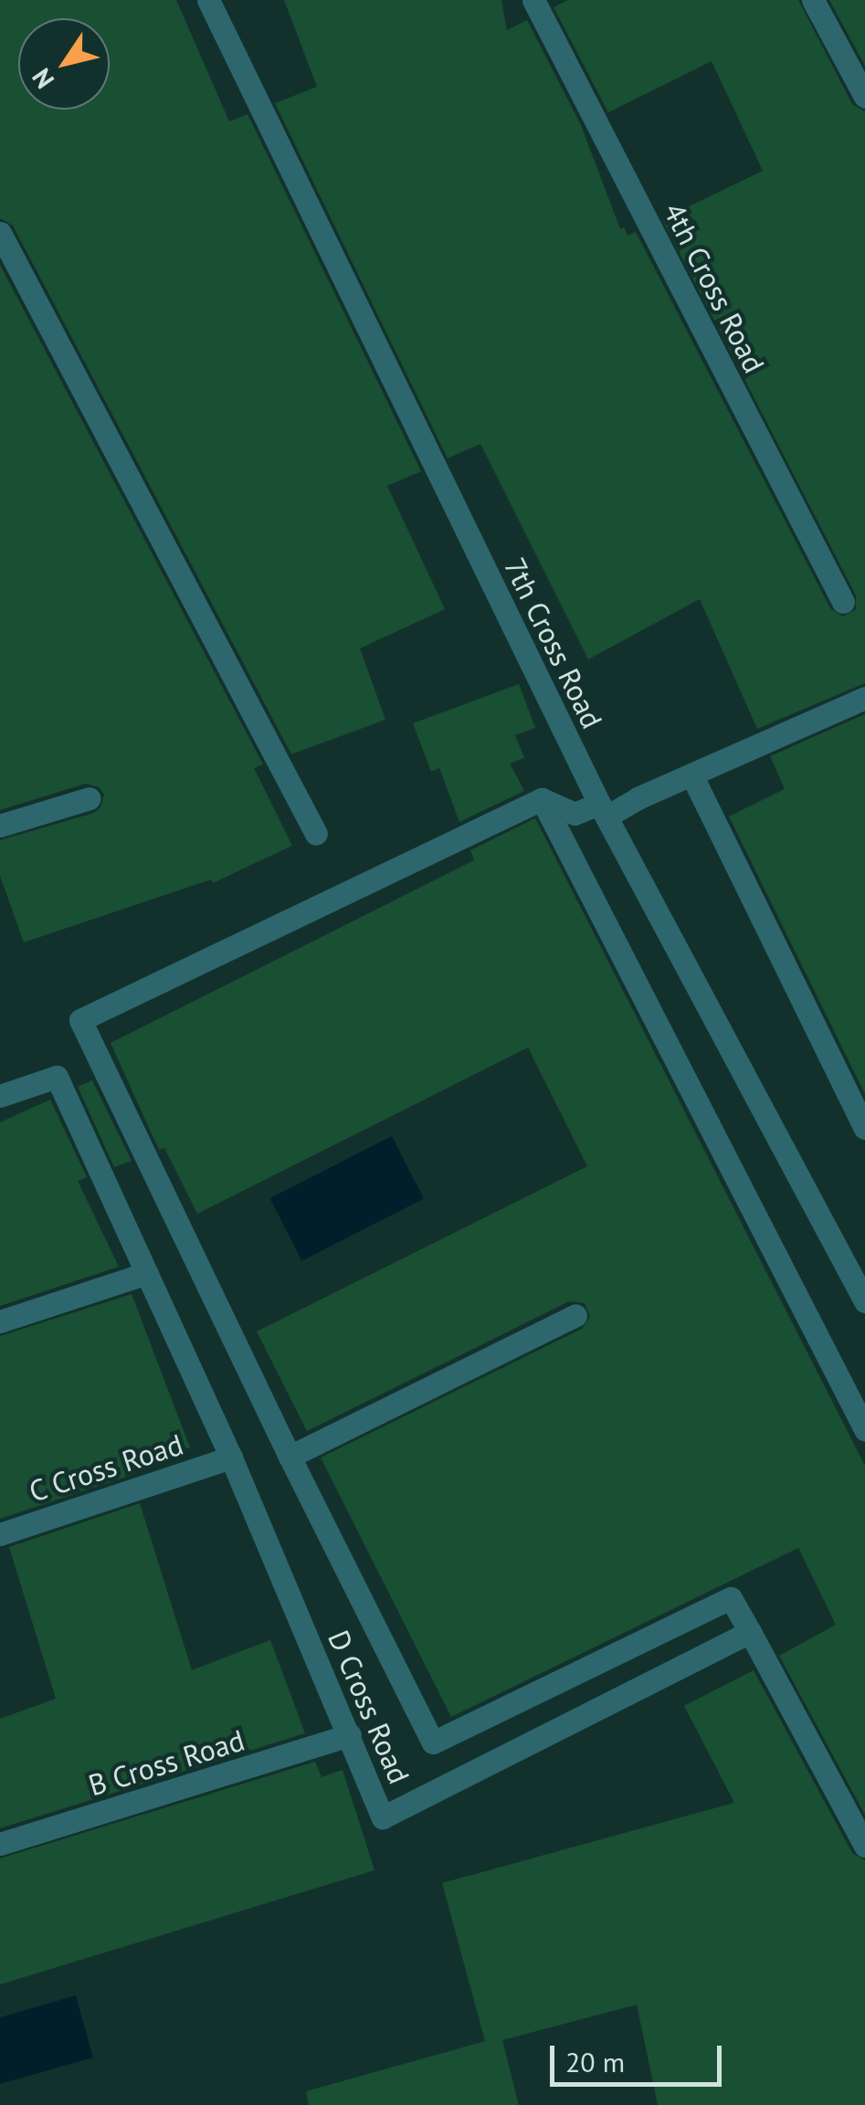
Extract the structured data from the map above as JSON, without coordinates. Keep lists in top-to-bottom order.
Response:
{
  "streets": {
    "street": [
      "4th Cross Road",
      "7th Cross Road",
      "C Cross Road",
      "D Cross Road",
      "B Cross Road"
    ]
  },
  "crossings": [
    ["C Cross Road", "D Cross Road"],
    ["D Cross Road", "B Cross Road"]
  ],
  "scale_bar": "20 m",
  "north": "bottom left"
}
